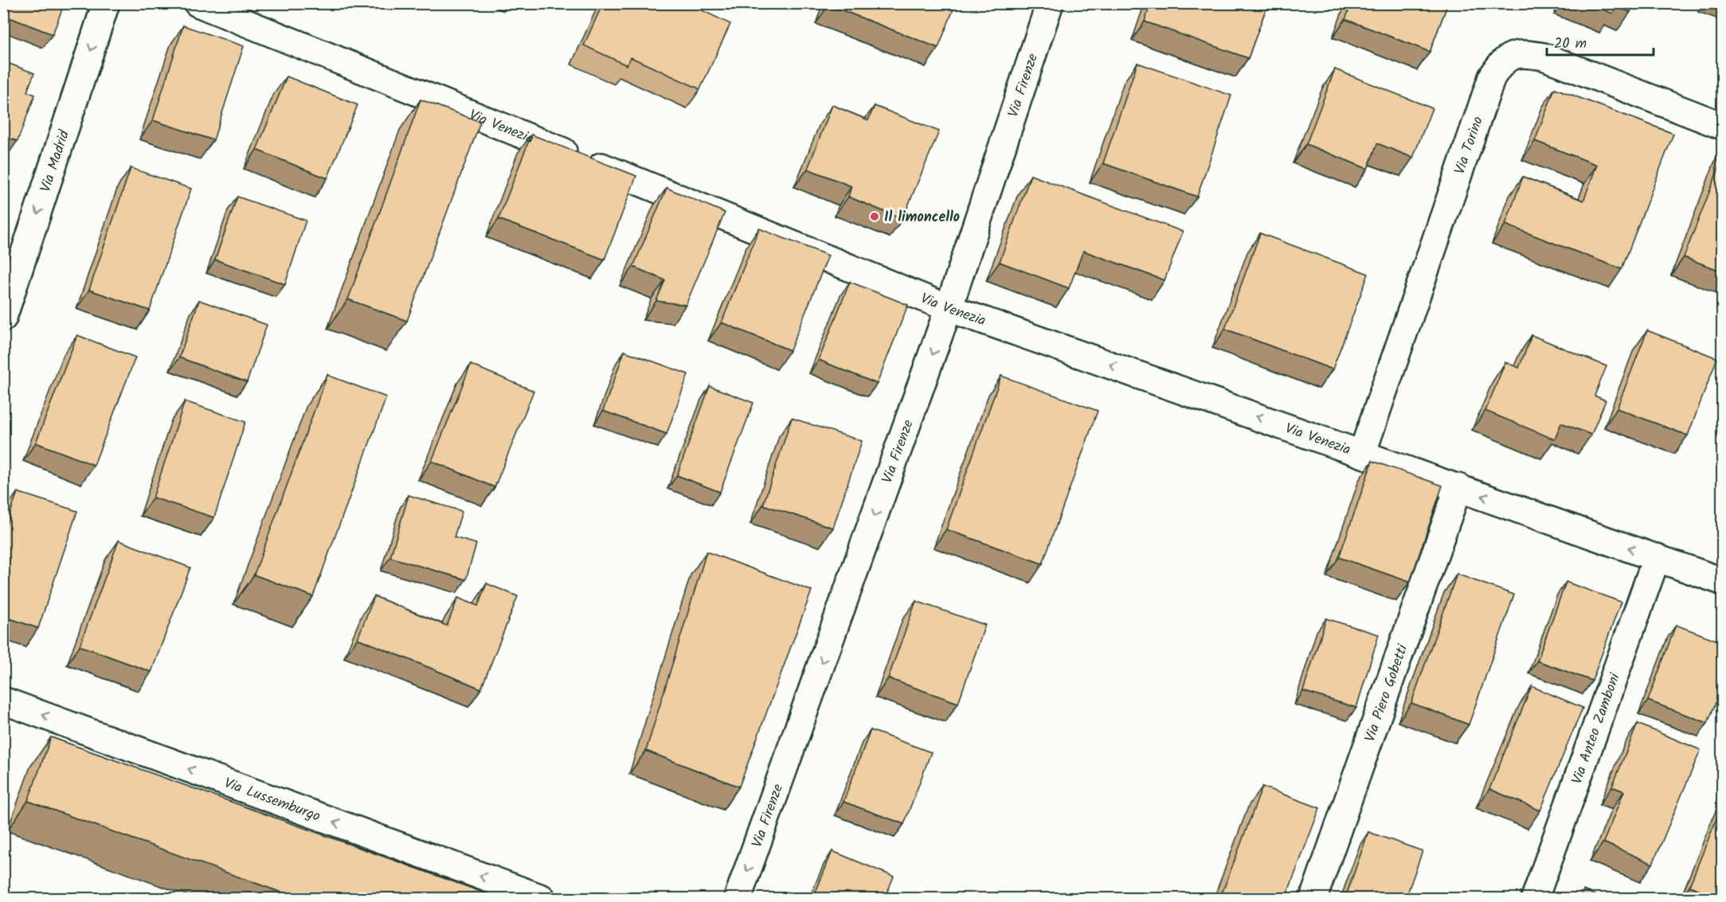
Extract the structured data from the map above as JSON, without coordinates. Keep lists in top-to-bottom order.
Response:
{
  "streets": {
    "street": [
      "Via Firenze",
      "Via Venezia",
      "Via Torino",
      "Via Madrid",
      "Via Piero Gobetti",
      "Via Anteo Zamboni",
      "Via Lussemburgo"
    ]
  },
  "crossings": [
    ["Via Firenze", "Via Venezia"],
    ["Via Venezia", "Via Torino"],
    ["Via Venezia", "Via Piero Gobetti"],
    ["Via Venezia", "Via Anteo Zamboni"]
  ],
  "one_way": [
    "Via Firenze",
    "Via Venezia",
    "Via Madrid",
    "Via Lussemburgo"
  ],
  "places": ["Il limoncello"],
  "scale_bar": "20 m"
}
